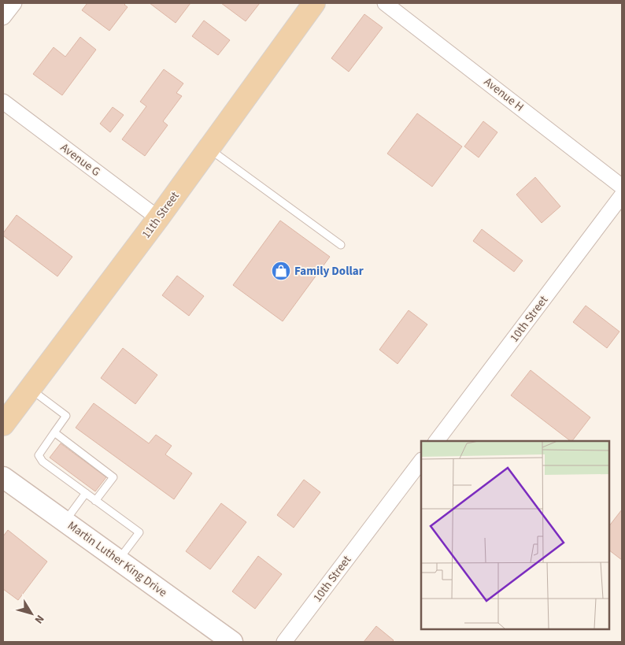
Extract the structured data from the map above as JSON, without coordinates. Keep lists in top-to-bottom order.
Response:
{
  "streets": {
    "main road": ["11th Street"],
    "street": [
      "Avenue H",
      "Avenue G",
      "10th Street",
      "Martin Luther King Drive"
    ]
  },
  "crossings": [
    ["Avenue G", "11th Street"]
  ],
  "places": {
    "shop": ["Family Dollar"]
  },
  "north": "bottom right"
}
